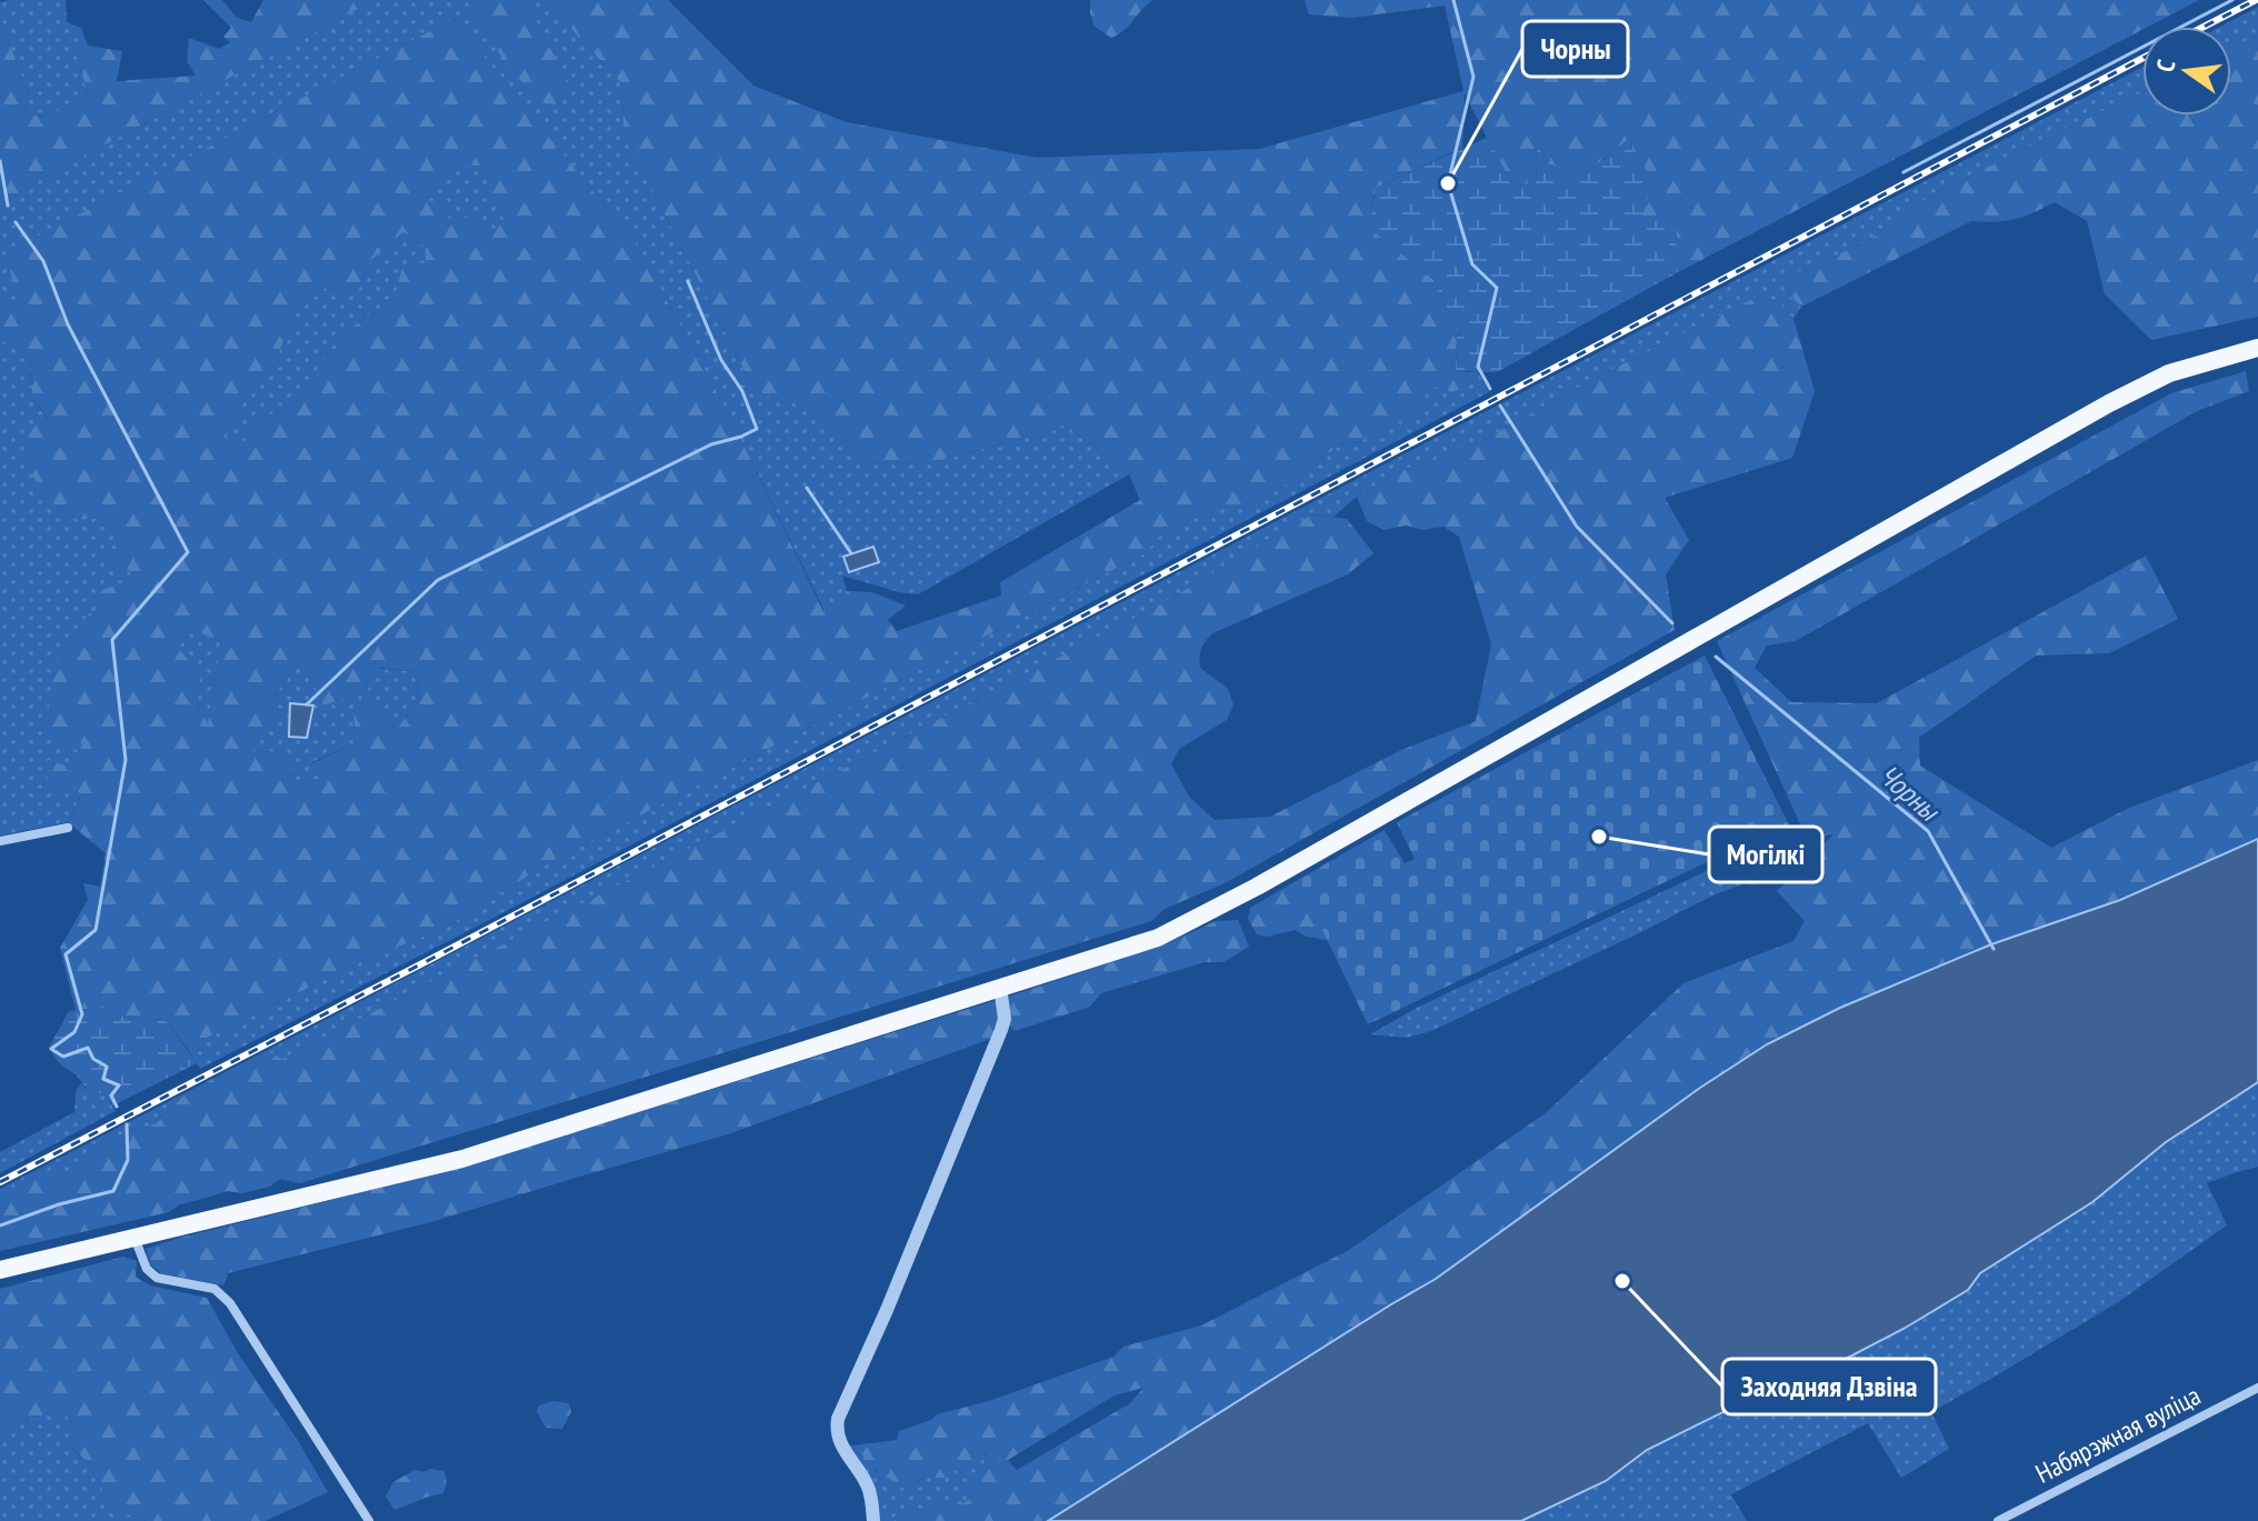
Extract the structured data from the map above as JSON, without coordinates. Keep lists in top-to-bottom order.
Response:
{
  "streets": {
    "street": ["Набярэжная вуліца"]
  },
  "water": ["Чорны"],
  "places": ["Чорны", "Могілкі", "Заходняя Дзвіна"],
  "north": "left"
}
